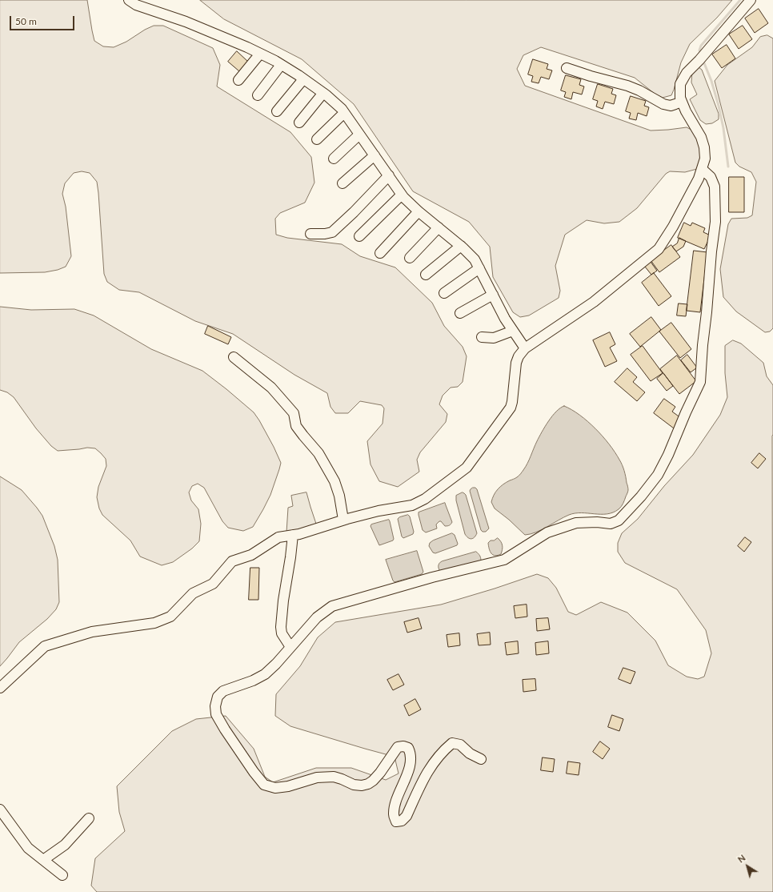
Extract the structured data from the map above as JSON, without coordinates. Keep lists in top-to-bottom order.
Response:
{
  "scale_bar": "50 m",
  "north": "top left"
}
